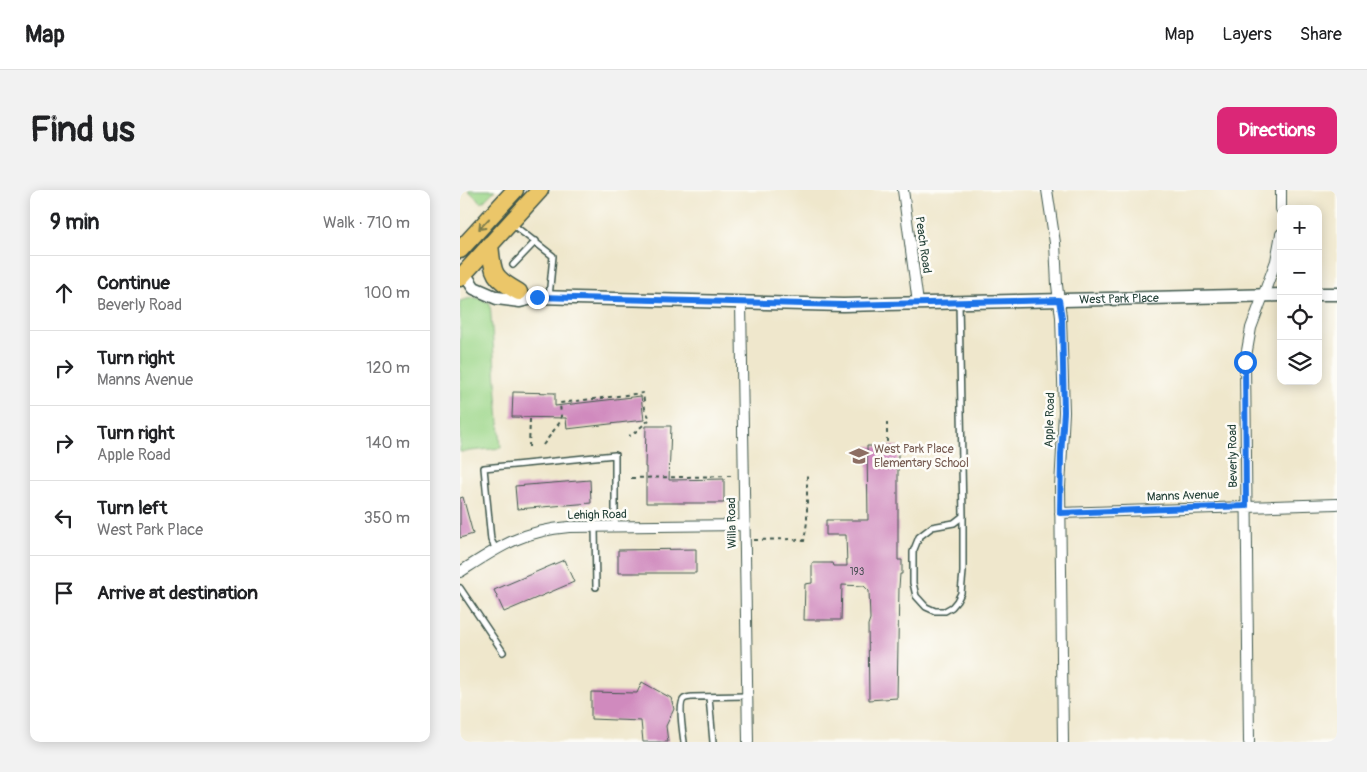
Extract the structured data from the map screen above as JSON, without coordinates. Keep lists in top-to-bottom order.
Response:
{
  "streets": {
    "street": [
      "Peach Road",
      "West Park Place",
      "Apple Road",
      "Beverly Road",
      "Manns Avenue",
      "Lehigh Road",
      "Willa Road"
    ]
  },
  "crossings": [
    ["Peach Road", "West Park Place"],
    ["West Park Place", "Apple Road"],
    ["West Park Place", "Beverly Road"],
    ["West Park Place", "Willa Road"],
    ["Apple Road", "Manns Avenue"],
    ["Beverly Road", "Manns Avenue"],
    ["Lehigh Road", "Willa Road"]
  ],
  "places": {
    "school or university": ["West Park Place Elementary School"]
  },
  "house_numbers": ["193"],
  "page": {
    "header": "Map",
    "nav": ["Map", "Layers", "Share"],
    "buttons": "Directions",
    "title": "Find us",
    "heading": ["9 min", "Walk · 710 m"],
    "map_buttons": ["+", "−"],
    "list": [
      ["Continue", "Beverly Road", "100 m"],
      ["Turn right", "Manns Avenue", "120 m"],
      ["Turn right", "Apple Road", "140 m"],
      ["Turn left", "West Park Place", "350 m"],
      "Arrive at destination"
    ]
  }
}
